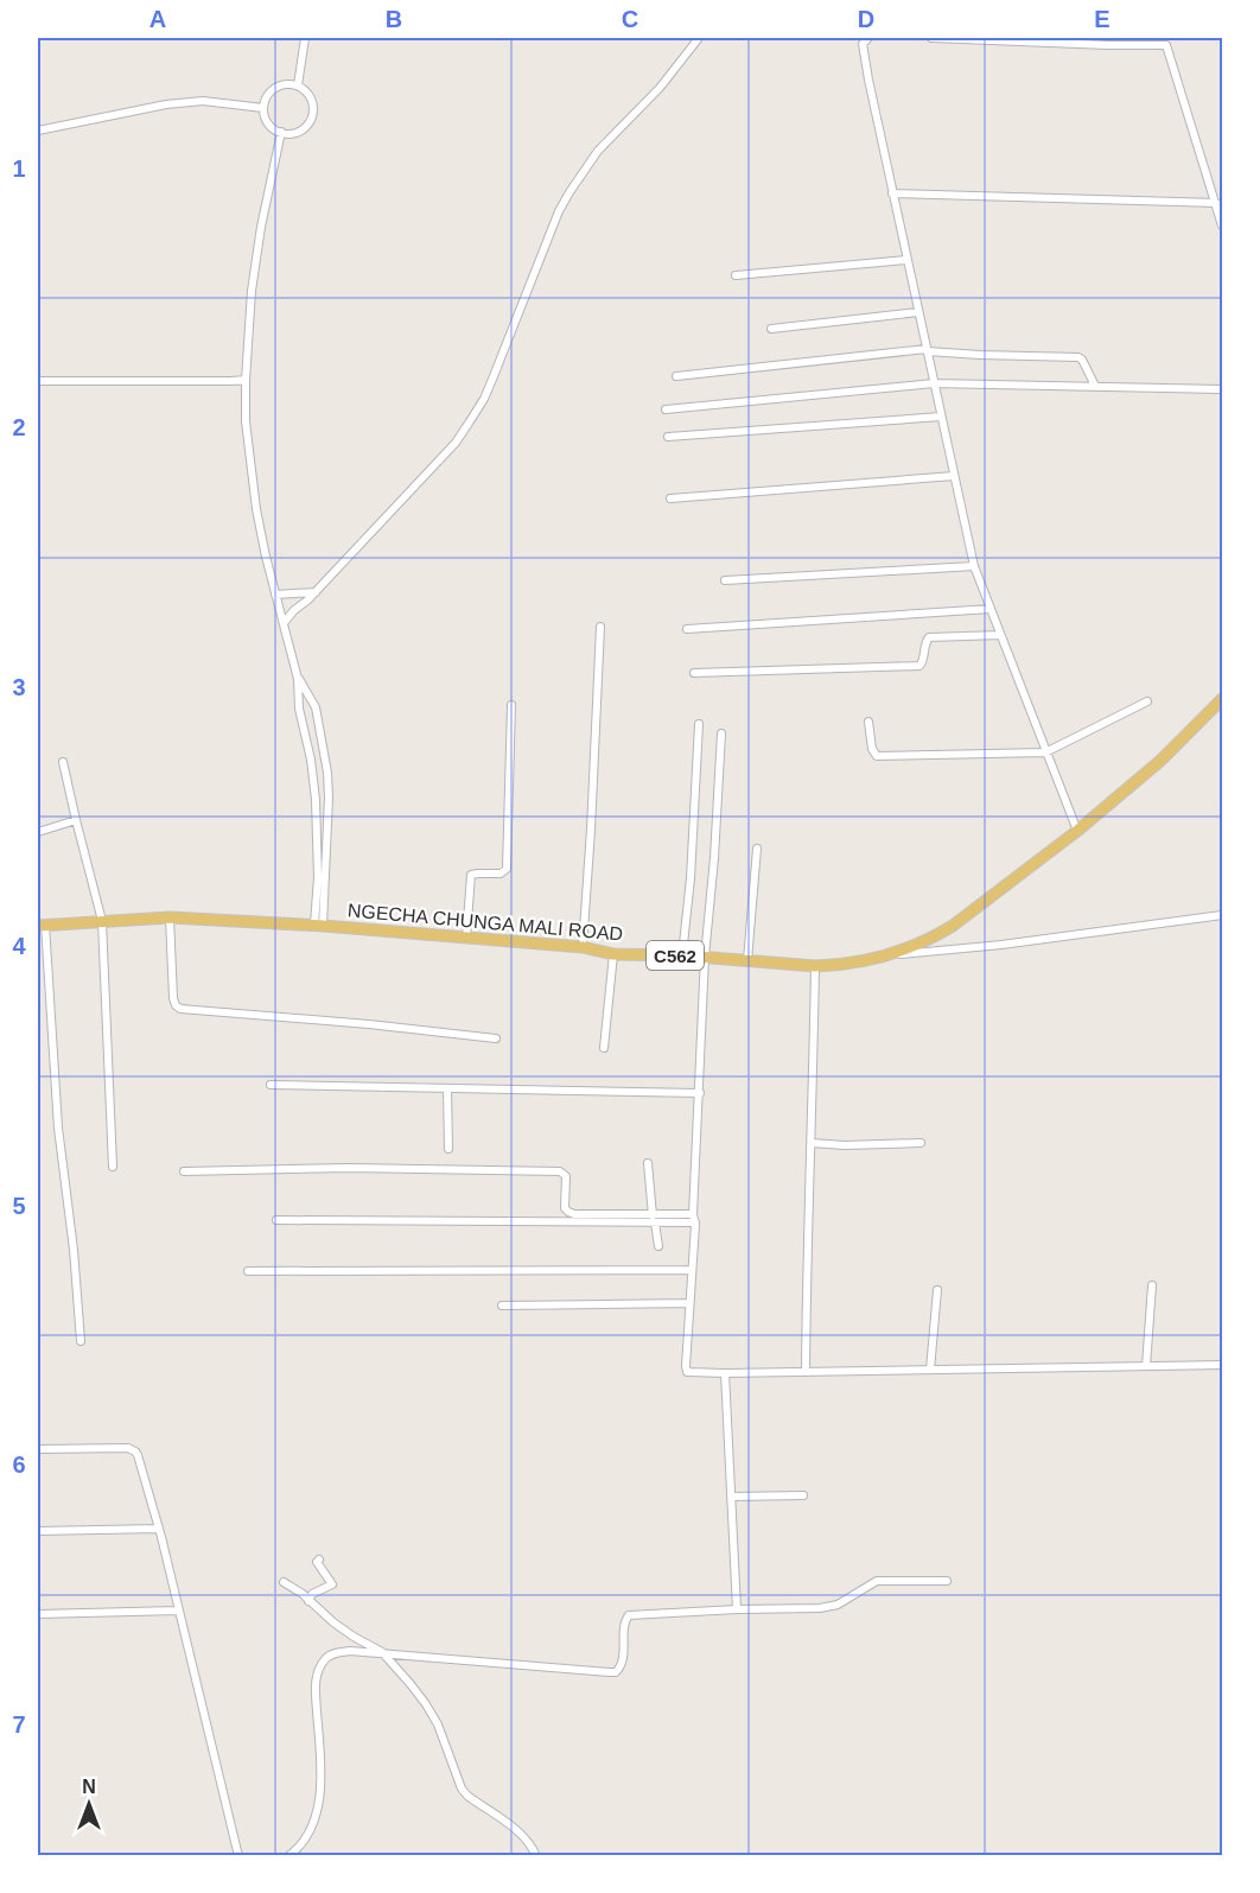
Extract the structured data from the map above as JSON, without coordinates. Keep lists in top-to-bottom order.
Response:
{
  "streets": {
    "main road": ["NGECHA CHUNGA MALI ROAD", "C562"]
  },
  "north": "top",
  "grid": {
    "columns": [
      "A",
      "B",
      "C",
      "D",
      "E"
    ],
    "rows": [
      "1",
      "2",
      "3",
      "4",
      "5",
      "6",
      "7"
    ]
  }
}
